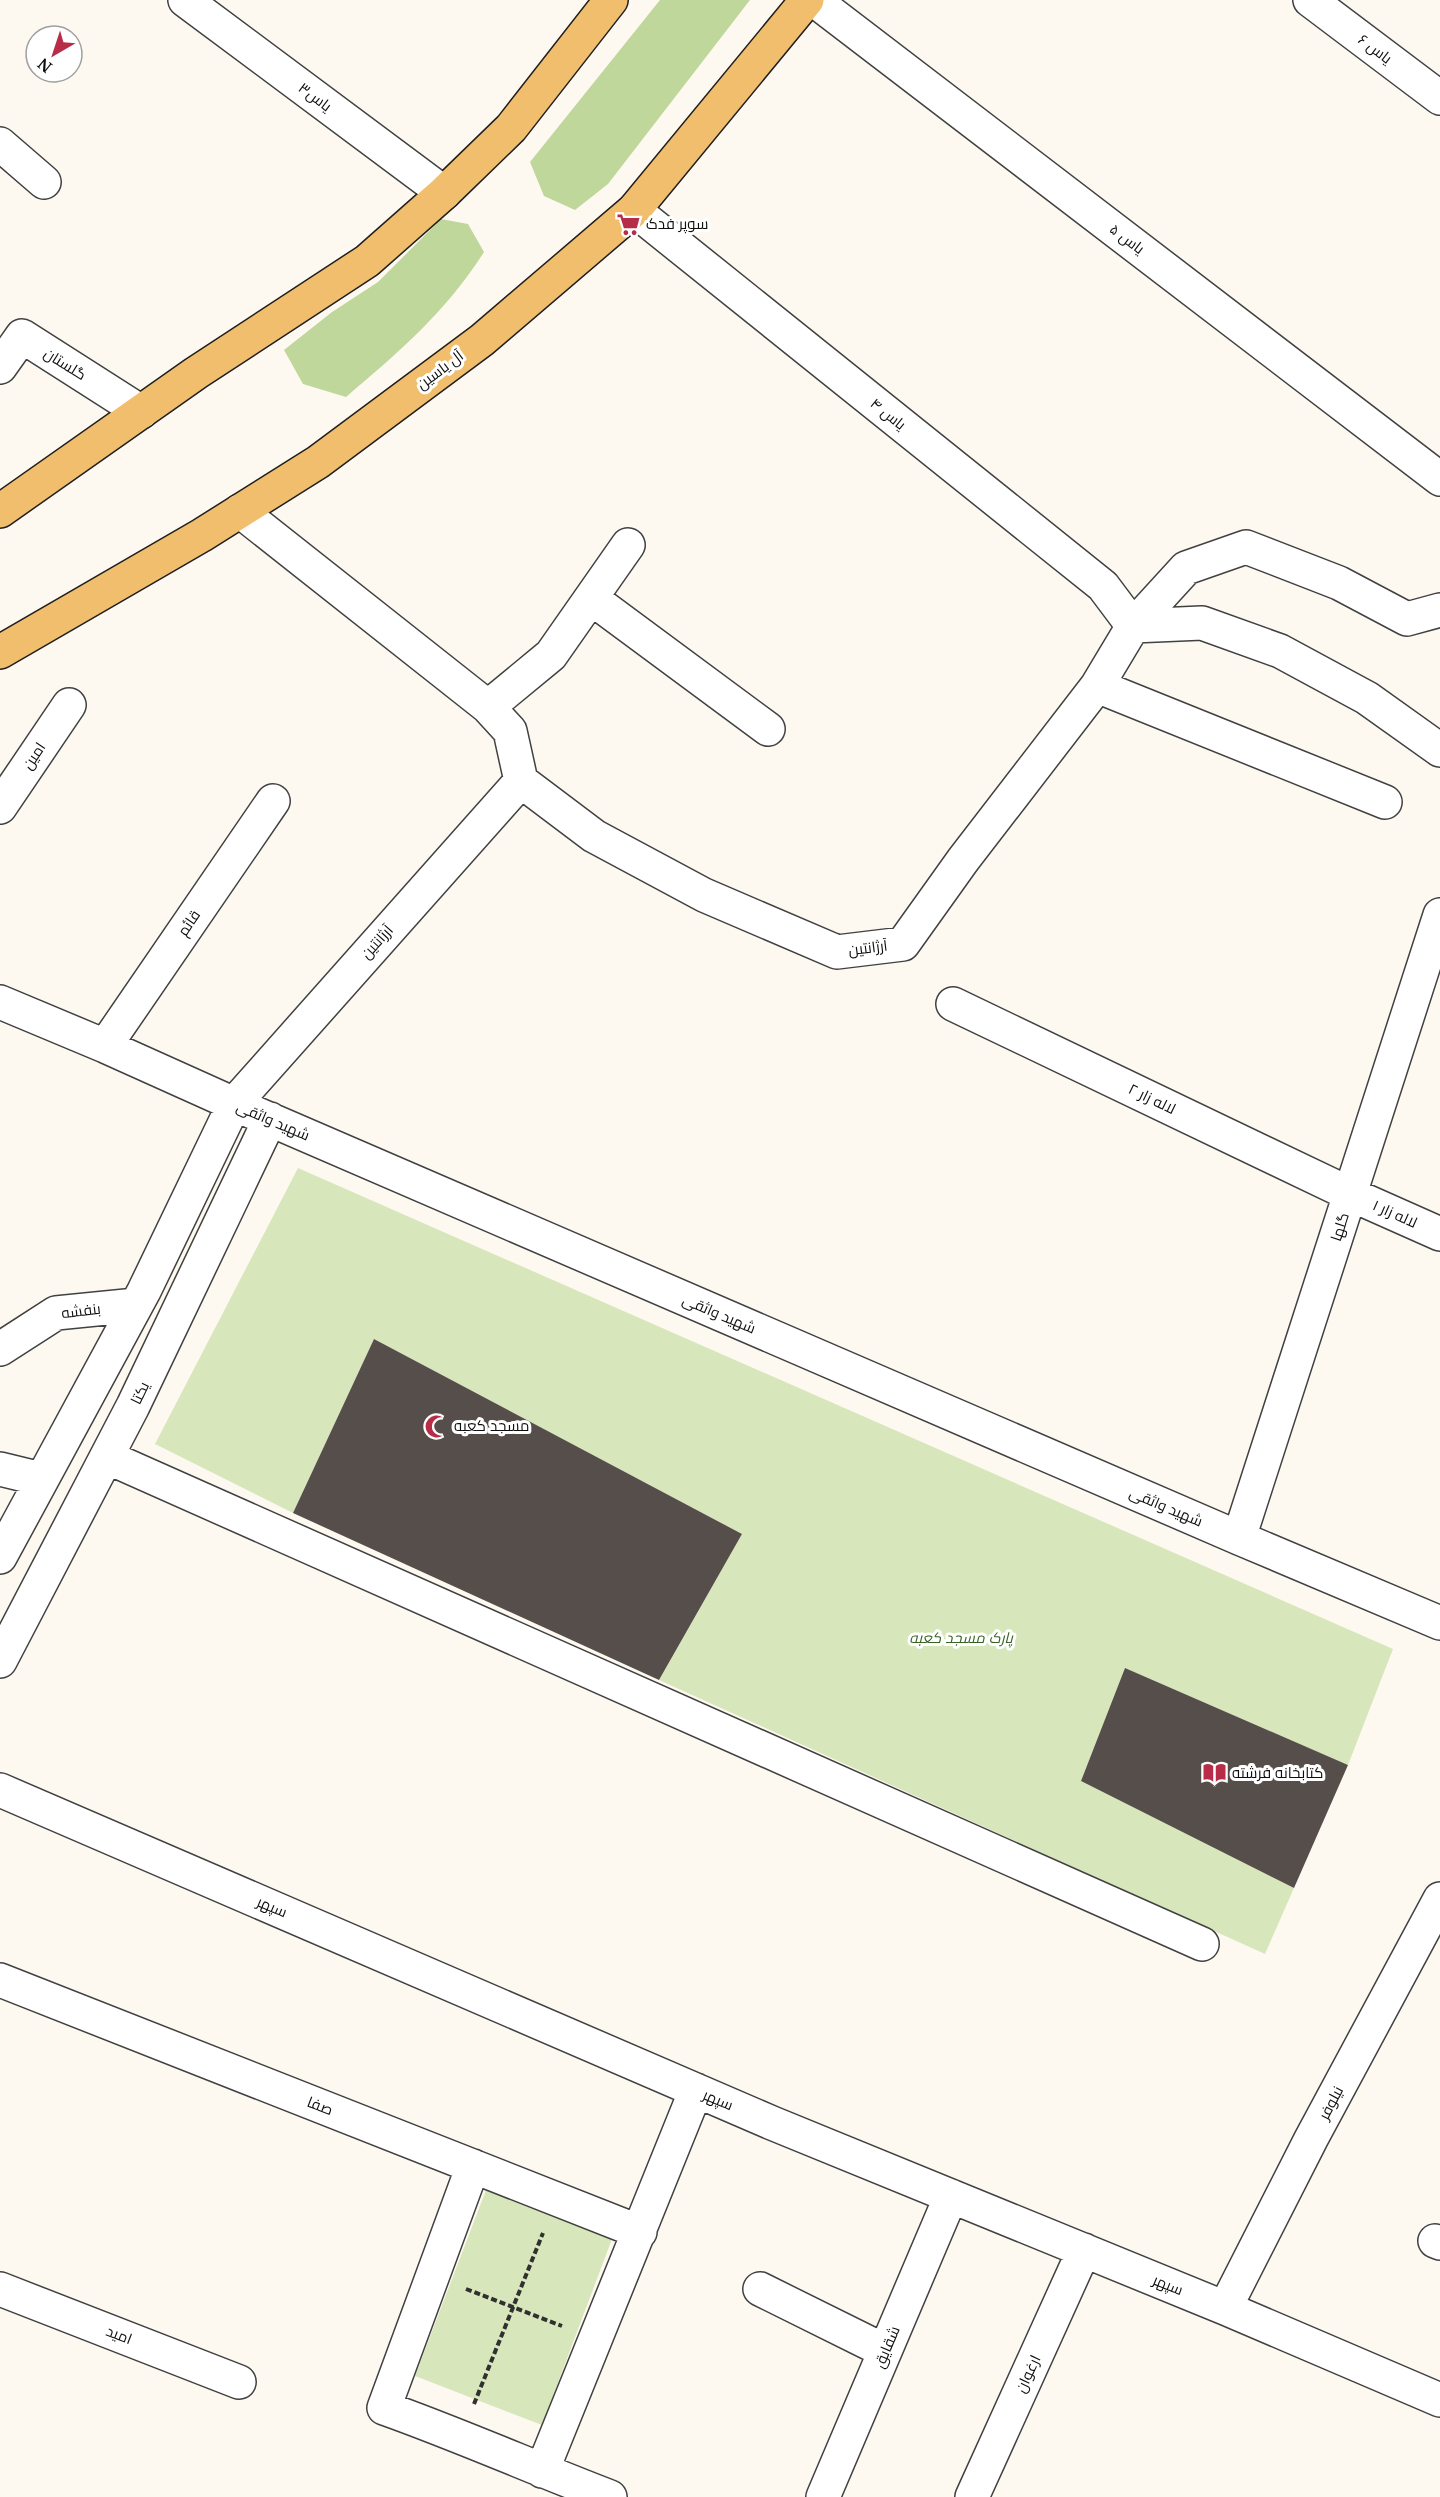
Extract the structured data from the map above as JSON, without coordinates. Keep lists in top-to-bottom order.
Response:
{
  "streets": {
    "main road": ["آل یاسین"],
    "street": [
      "یاس ۶",
      "یاس۳",
      "یاس ۵",
      "گلستان",
      "یاس ۴",
      "امین",
      "قائم",
      "آرژانتین",
      "لاله زار ۲",
      "شهید واثقی",
      "لاله زار ۱",
      "گلها",
      "بنفشه",
      "یکتا",
      "سپهر",
      "نیلوفر",
      "صفا",
      "امید",
      "شقایق",
      "ارغوان"
    ]
  },
  "crossings": [
    ["آل یاسین", "یاس ۴"],
    ["یاس ۴", "آرژانتین"],
    ["قائم", "شهید واثقی"],
    ["آرژانتین", "شهید واثقی"],
    ["لاله زار ۲", "لاله زار ۱"],
    ["لاله زار ۲", "گلها"],
    ["شهید واثقی", "گلها"],
    ["شهید واثقی", "یکتا"],
    ["لاله زار ۱", "گلها"],
    ["سپهر", "نیلوفر"],
    ["سپهر", "شقایق"],
    ["سپهر", "ارغوان"]
  ],
  "parks": ["پارک مسجد کعبه"],
  "places": {
    "supermarket": ["سوپر فدک"],
    "mosque": ["مسجد کعبه"],
    "library": ["کتابخانه فرشته"]
  },
  "north": "bottom left"
}
